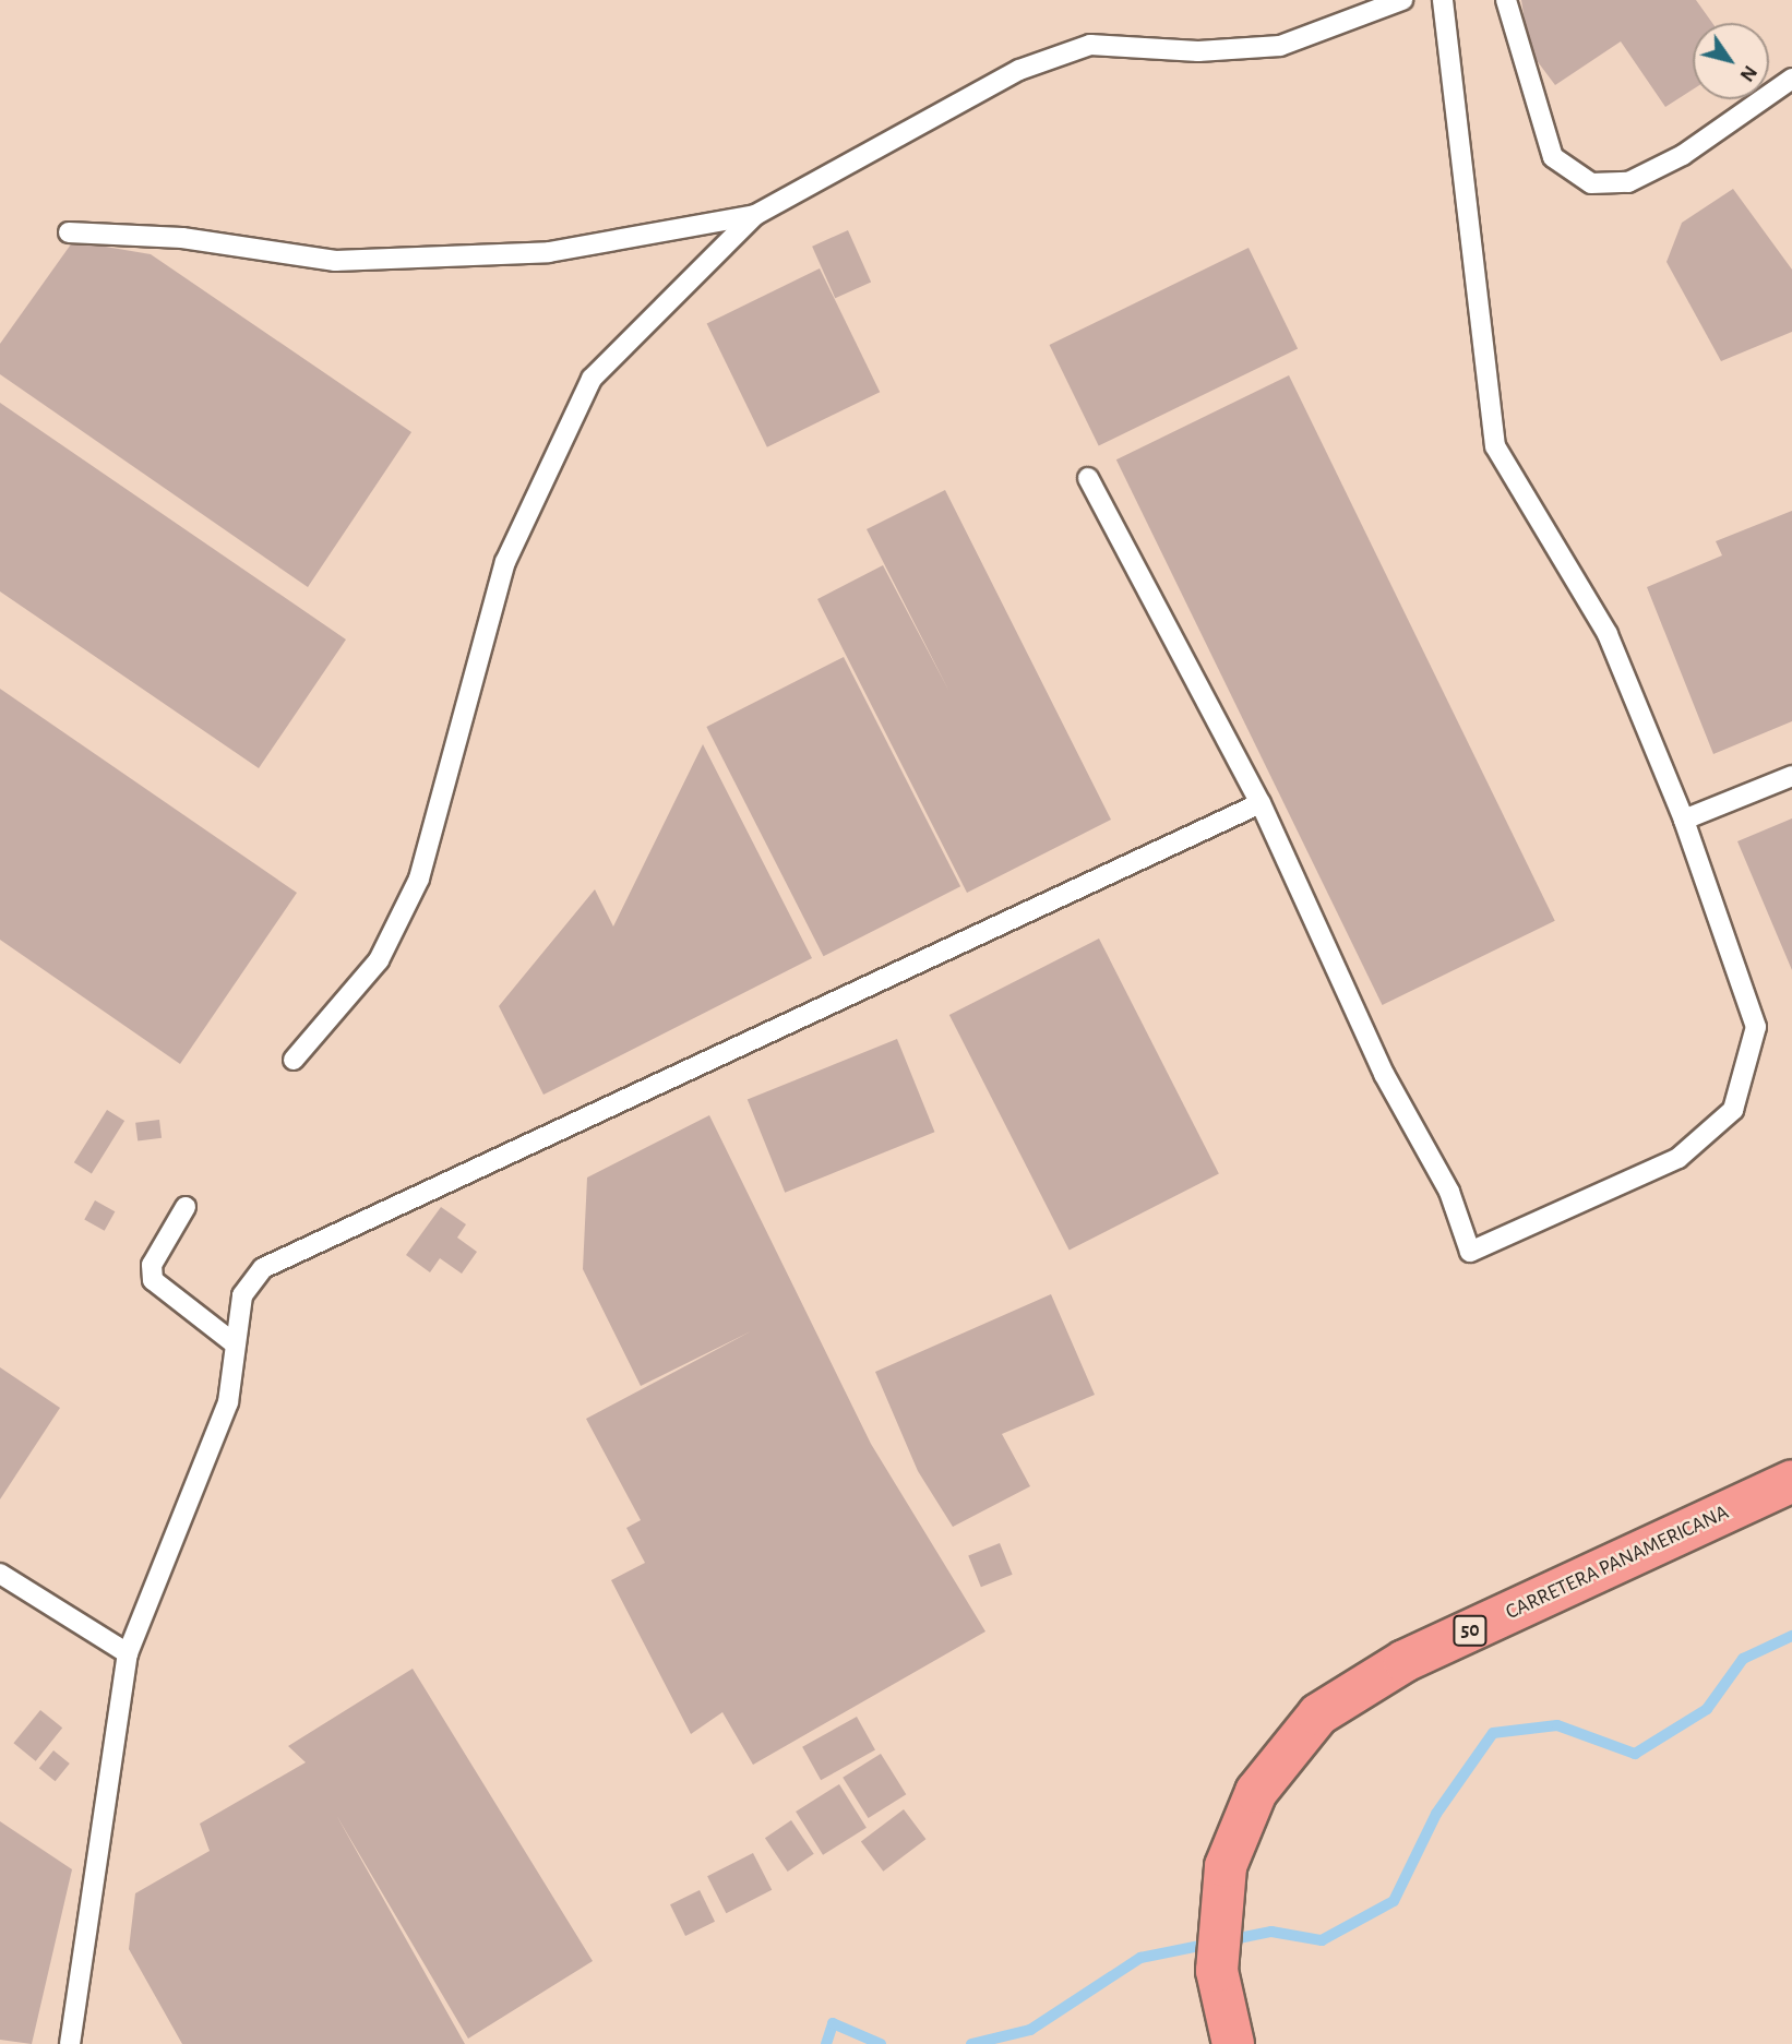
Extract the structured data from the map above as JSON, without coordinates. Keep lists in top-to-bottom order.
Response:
{
  "streets": {
    "highway": ["CARRETERA PANAMERICANA", "50"]
  },
  "north": "bottom right"
}
